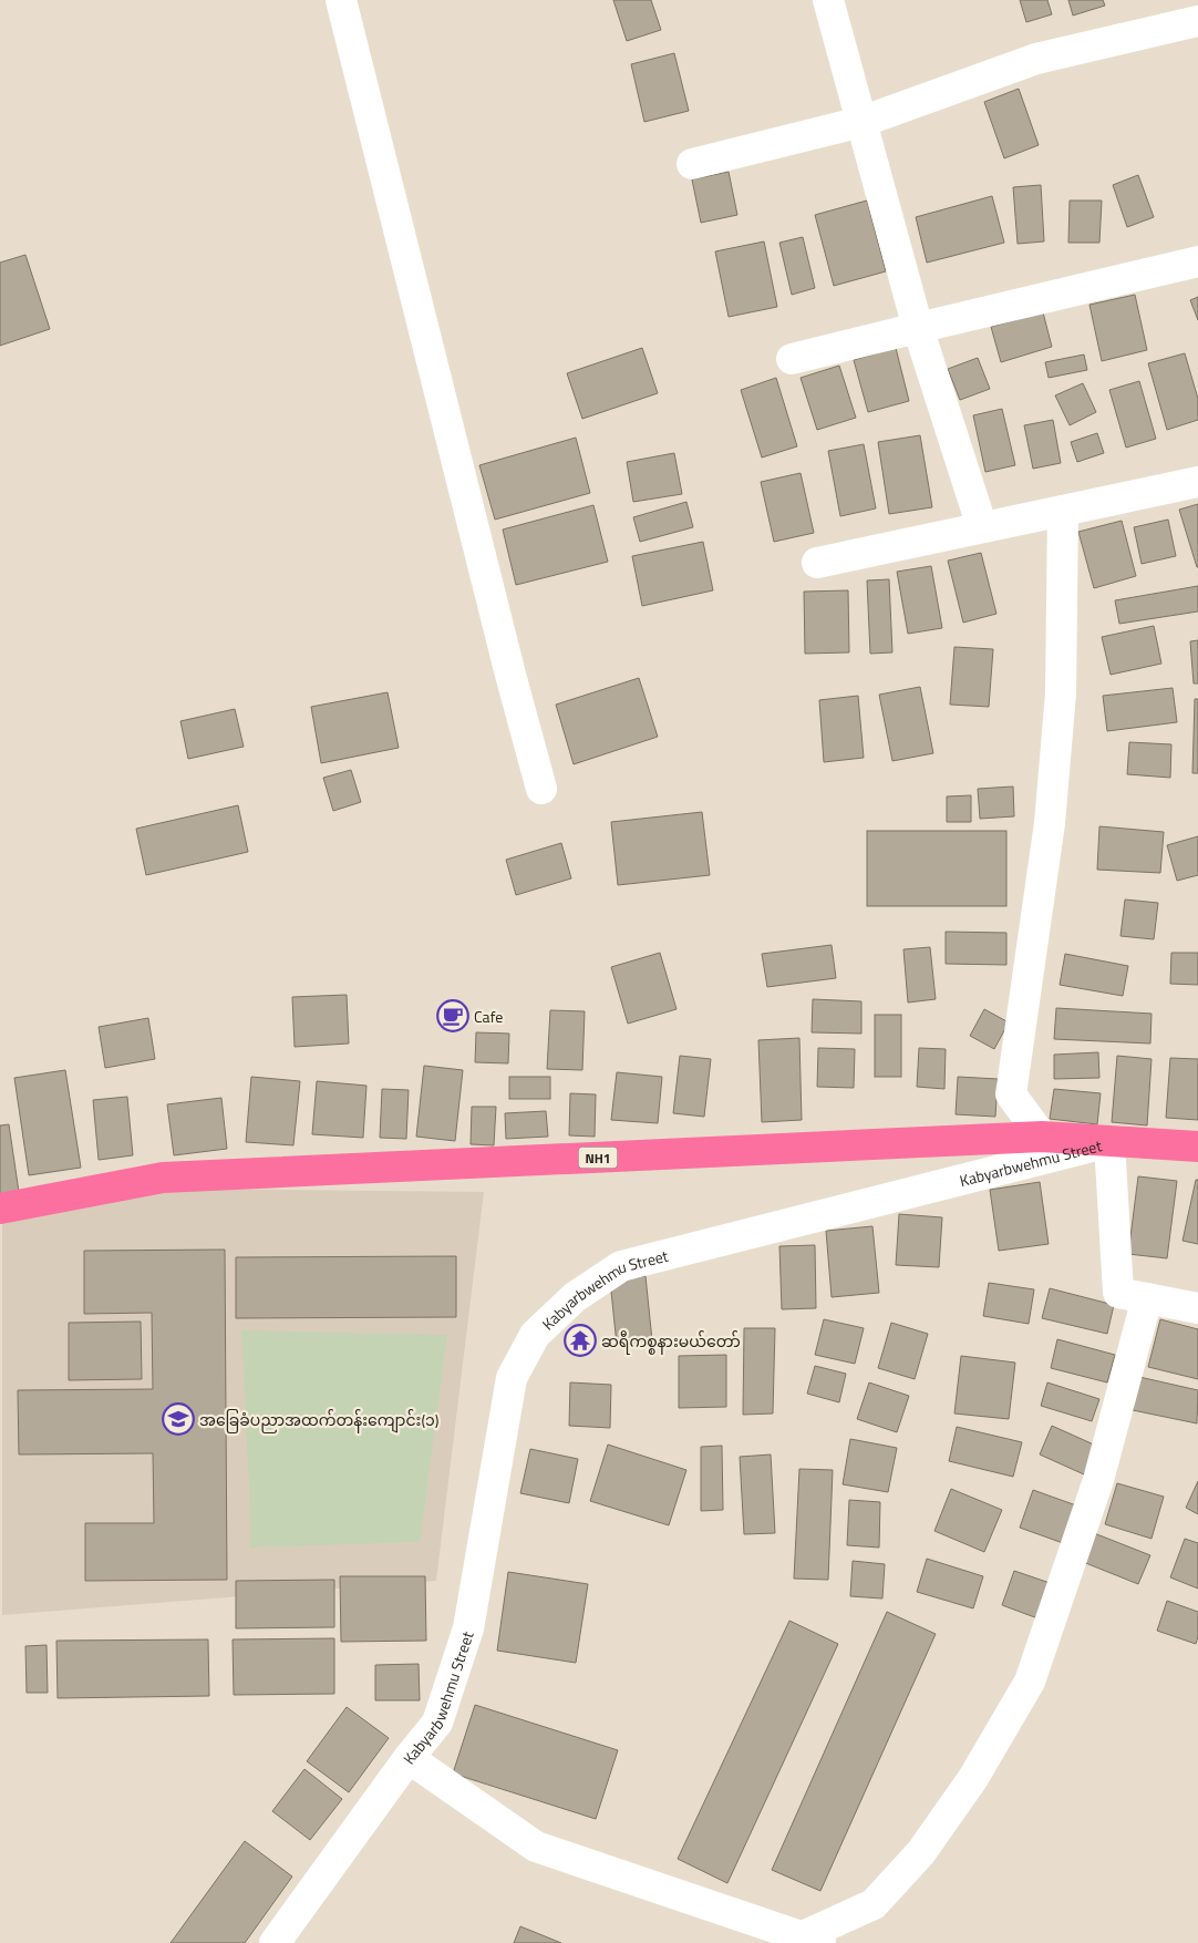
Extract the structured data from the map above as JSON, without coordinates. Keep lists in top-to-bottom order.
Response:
{
  "streets": {
    "highway": ["NH1"],
    "street": ["Kabyarbwehmu Street"]
  },
  "crossings": [
    ["NH1", "Kabyarbwehmu Street"]
  ],
  "places": {
    "cafe": ["Cafe"],
    "temple": ["ဆရီကစ္စနားမယ်တော်"],
    "school or university": ["အခြေခံပညာအထက်တန်းကျောင်း(၁)"]
  }
}
